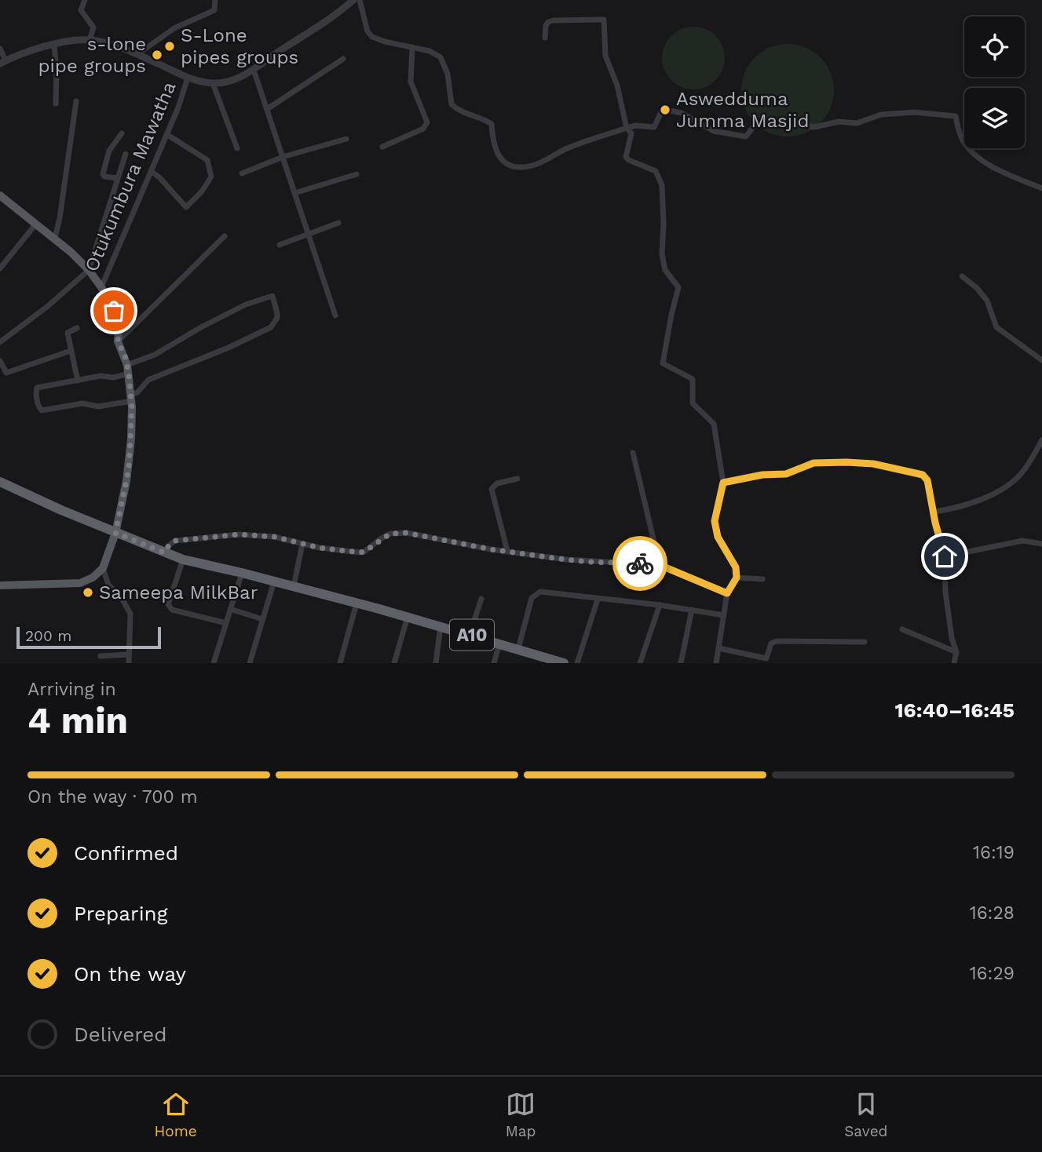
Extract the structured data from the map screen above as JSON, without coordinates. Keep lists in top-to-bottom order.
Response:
{
  "streets": {
    "highway": ["A10"],
    "street": ["Otukumbura Mawatha"]
  },
  "places": [
    "S-Lone pipes groups",
    "s-lone pipe groups",
    "Aswedduma Jumma Masjid",
    "Sameepa MilkBar"
  ],
  "scale_bar": "200 m",
  "page": {
    "scale": "200 m",
    "heading": ["4 min", "Arriving in", "16:40–16:45"],
    "bar": "On the way · 700 m",
    "list": [
      ["Confirmed", "16:19"],
      ["Preparing", "16:28"],
      ["On the way", "16:29"],
      "Delivered"
    ],
    "tabs": ["Home", "Map", "Saved"]
  }
}
